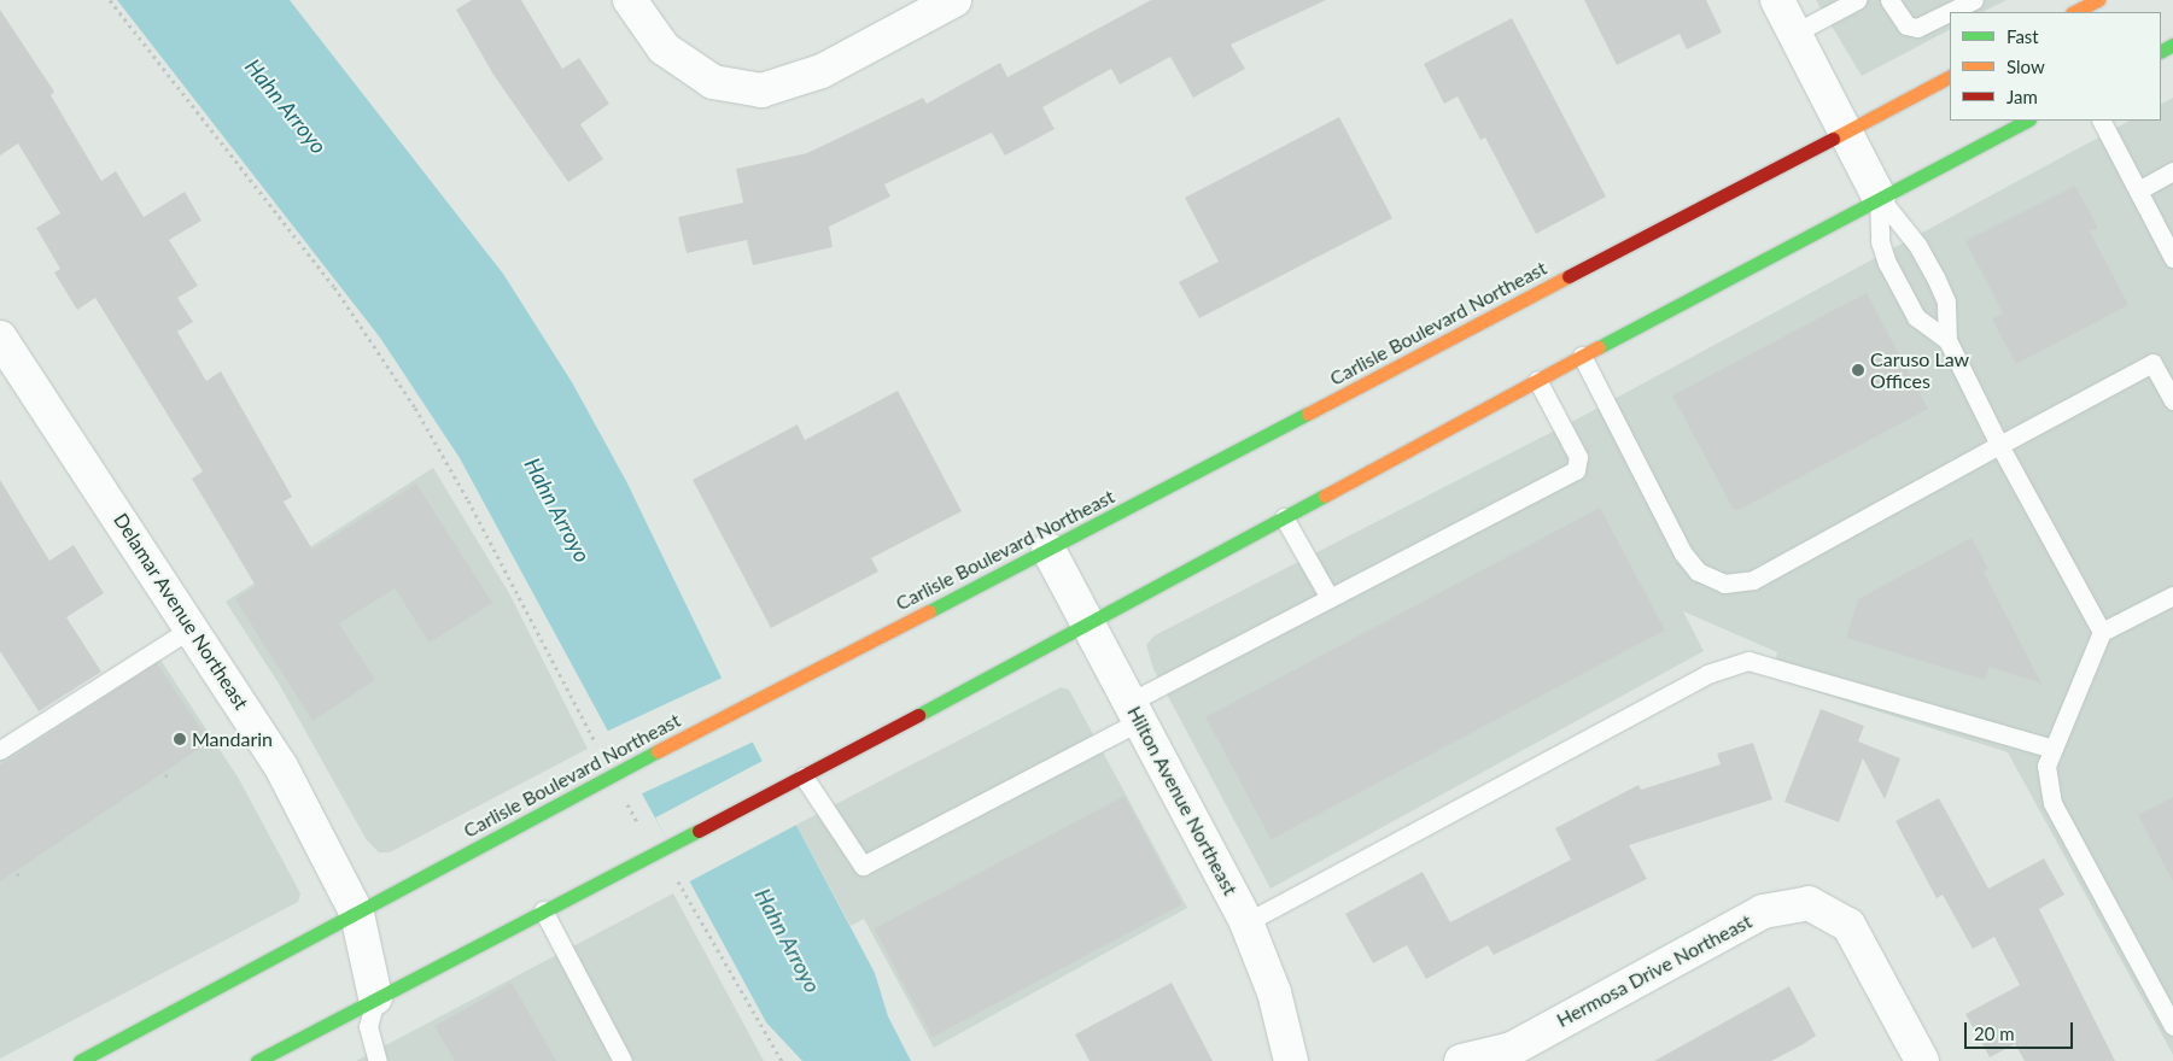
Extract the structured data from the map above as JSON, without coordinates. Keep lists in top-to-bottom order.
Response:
{
  "streets": {
    "main road": ["Carlisle Boulevard Northeast"],
    "street": ["Delamar Avenue Northeast", "Hilton Avenue Northeast", "Hermosa Drive Northeast"]
  },
  "crossings": [
    ["Carlisle Boulevard Northeast", "Delamar Avenue Northeast"],
    ["Carlisle Boulevard Northeast", "Hilton Avenue Northeast"]
  ],
  "water": ["Hahn Arroyo"],
  "places": ["Caruso Law Offices", "Mandarin"],
  "legend": ["Fast", "Slow", "Jam"],
  "scale_bar": "20 m"
}
